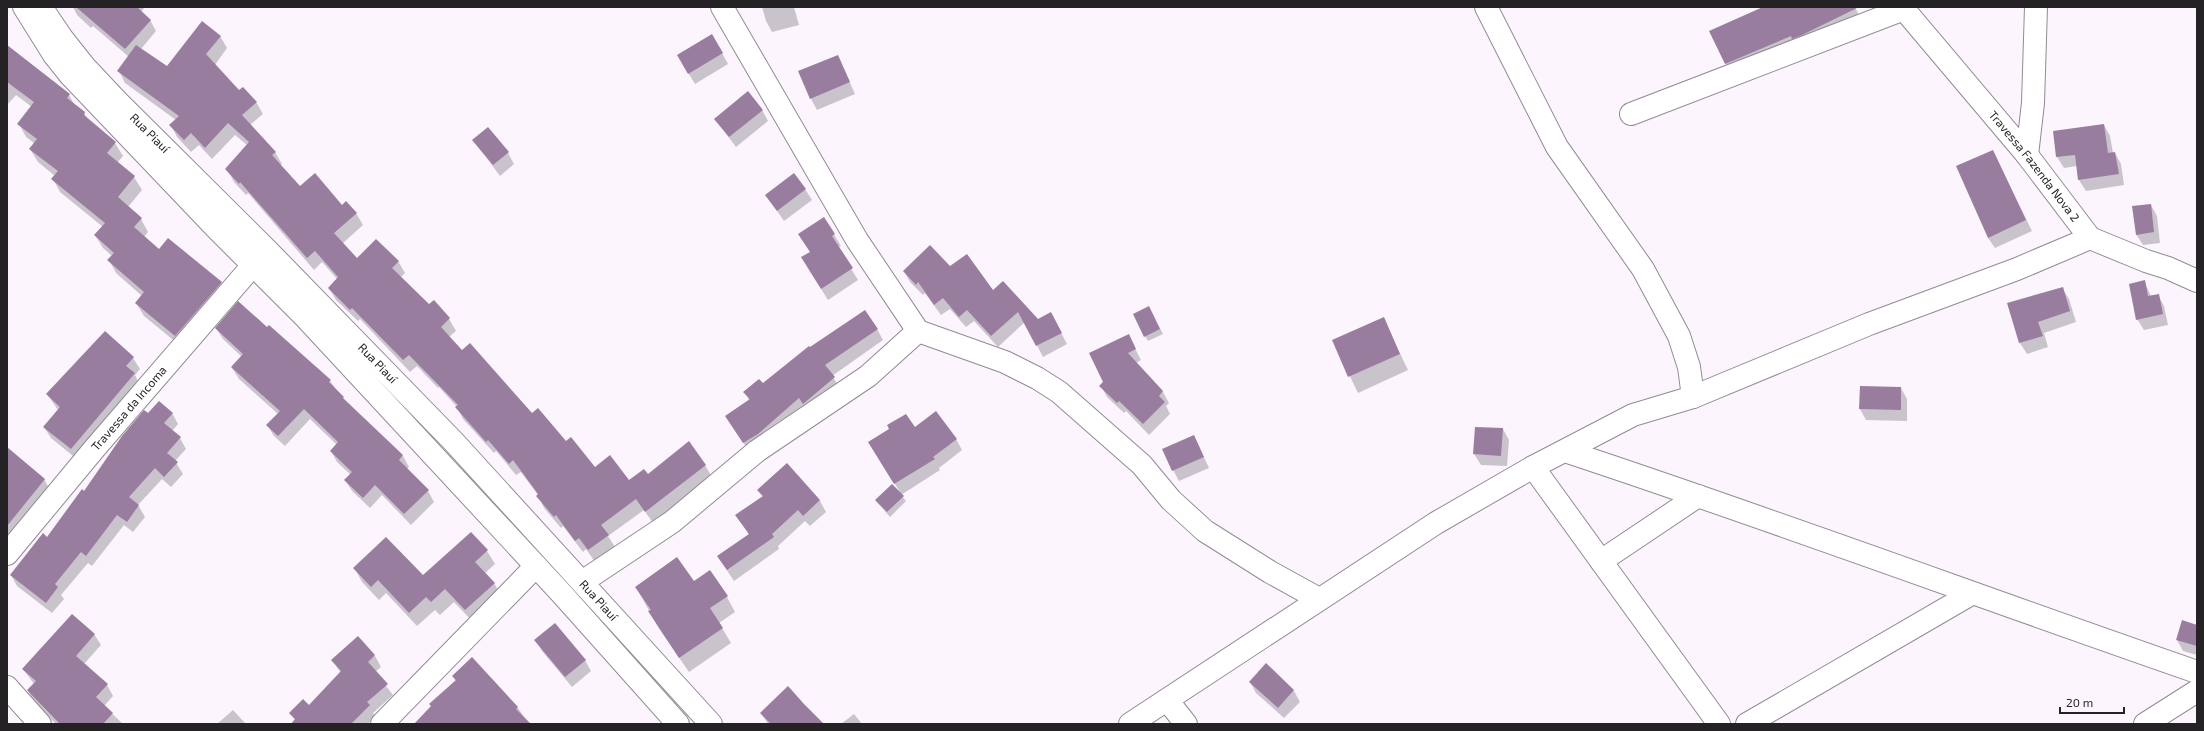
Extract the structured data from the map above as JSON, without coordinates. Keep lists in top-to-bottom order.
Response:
{
  "streets": {
    "street": ["Rua Piauí", "Travessa Fazenda Nova 2", "Travessa da Incoma"]
  },
  "crossings": [
    ["Rua Piauí", "Travessa da Incoma"]
  ],
  "scale_bar": "20 m"
}
